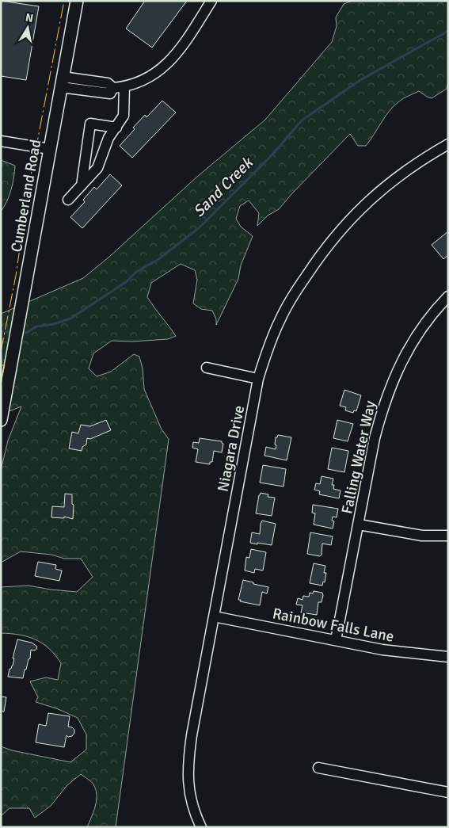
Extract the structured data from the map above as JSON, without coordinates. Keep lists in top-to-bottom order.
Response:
{
  "streets": {
    "main road": ["Cumberland Road"],
    "street": ["Niagara Drive", "Falling Water Way", "Rainbow Falls Lane"]
  },
  "crossings": [
    ["Niagara Drive", "Rainbow Falls Lane"],
    ["Falling Water Way", "Rainbow Falls Lane"]
  ],
  "water": ["Sand Creek"],
  "north": "top"
}
